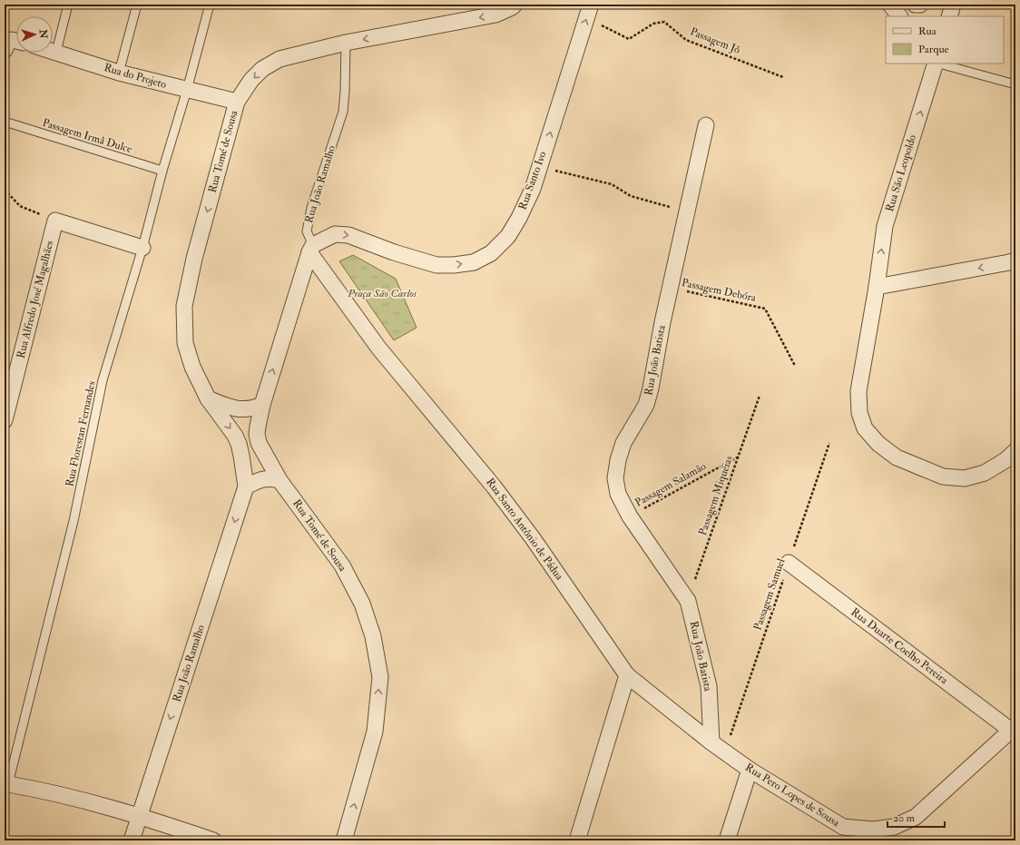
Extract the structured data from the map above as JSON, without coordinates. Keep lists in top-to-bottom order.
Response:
{
  "streets": {
    "street": [
      "Rua do Projeto",
      "Rua Tomé de Sousa",
      "Rua São Leopoldo",
      "Rua Santo Ivo",
      "Rua João Ramalho",
      "Rua Alfredo José Magalhães",
      "Rua João Batista",
      "Rua Santo Antônio de Pádua",
      "Rua Duarte Coelho Pereira",
      "Rua Pero Lopes de Sousa"
    ],
    "lane": ["Passagem Irmâ Dulce", "Rua Florestan Fernandes"],
    "path": [
      "Passagem Jô",
      "Passagem Debóra",
      "Passagem Salamão",
      "Passagem Miquéias",
      "Passagem Samuel"
    ]
  },
  "crossings": [
    ["Passagem Jô", "Rua Santo Ivo"],
    ["Rua do Projeto", "Rua Tomé de Sousa"],
    ["Rua do Projeto", "Rua Florestan Fernandes"],
    ["Passagem Irmâ Dulce", "Rua Florestan Fernandes"],
    ["Rua Tomé de Sousa", "Rua João Ramalho"],
    ["Rua Santo Ivo", "Rua João Ramalho"],
    ["Rua Santo Ivo", "Rua Santo Antônio de Pádua"],
    ["Rua João Ramalho", "Rua Santo Antônio de Pádua"],
    ["Passagem Debóra", "Rua João Batista"],
    ["Rua João Batista", "Passagem Salamão"],
    ["Rua João Batista", "Passagem Miquéias"],
    ["Rua João Batista", "Rua Pero Lopes de Sousa"],
    ["Passagem Salamão", "Passagem Miquéias"],
    ["Rua Santo Antônio de Pádua", "Rua Pero Lopes de Sousa"],
    ["Passagem Samuel", "Rua Duarte Coelho Pereira"],
    ["Passagem Samuel", "Rua Pero Lopes de Sousa"],
    ["Rua Duarte Coelho Pereira", "Rua Pero Lopes de Sousa"]
  ],
  "one_way": ["Rua São Leopoldo", "Rua Santo Ivo", "Rua João Ramalho"],
  "parks": ["Praça São Carlos"],
  "legend": ["Rua", "Parque"],
  "scale_bar": "20 m",
  "north": "right"
}
